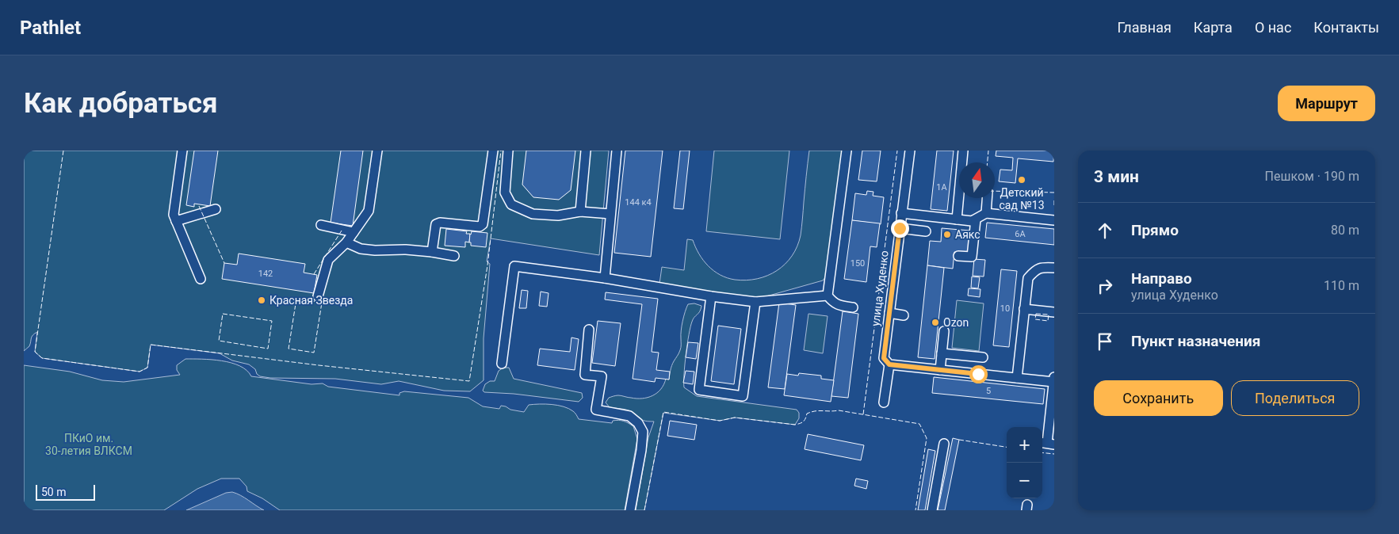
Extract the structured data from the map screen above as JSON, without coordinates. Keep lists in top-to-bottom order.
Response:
{
  "streets": {
    "street": ["улица Худенко"]
  },
  "parks": ["ПКиО им. 30-летия ВЛКСМ"],
  "places": [
    "Детский сад №13",
    "Аякс",
    "Красная Звезда",
    "Ozon"
  ],
  "house_numbers": [
    "1А",
    "144 к4",
    "6А",
    "150",
    "142",
    "10",
    "5"
  ],
  "scale_bar": "50 m",
  "north": "top",
  "page": {
    "header": "Pathlet",
    "nav": [
      "Главная",
      "Карта",
      "О нас",
      "Контакты"
    ],
    "buttons": [
      "Маршрут",
      ["Сохранить", "Поделиться"]
    ],
    "title": "Как добраться",
    "heading": ["3 мин", "Пешком · 190 m"],
    "list": [
      ["Прямо", "80 m"],
      ["Направо", "улица Худенко", "110 m"],
      "Пункт назначения"
    ],
    "map_buttons": ["+", "−"],
    "scale": "50 m"
  }
}
